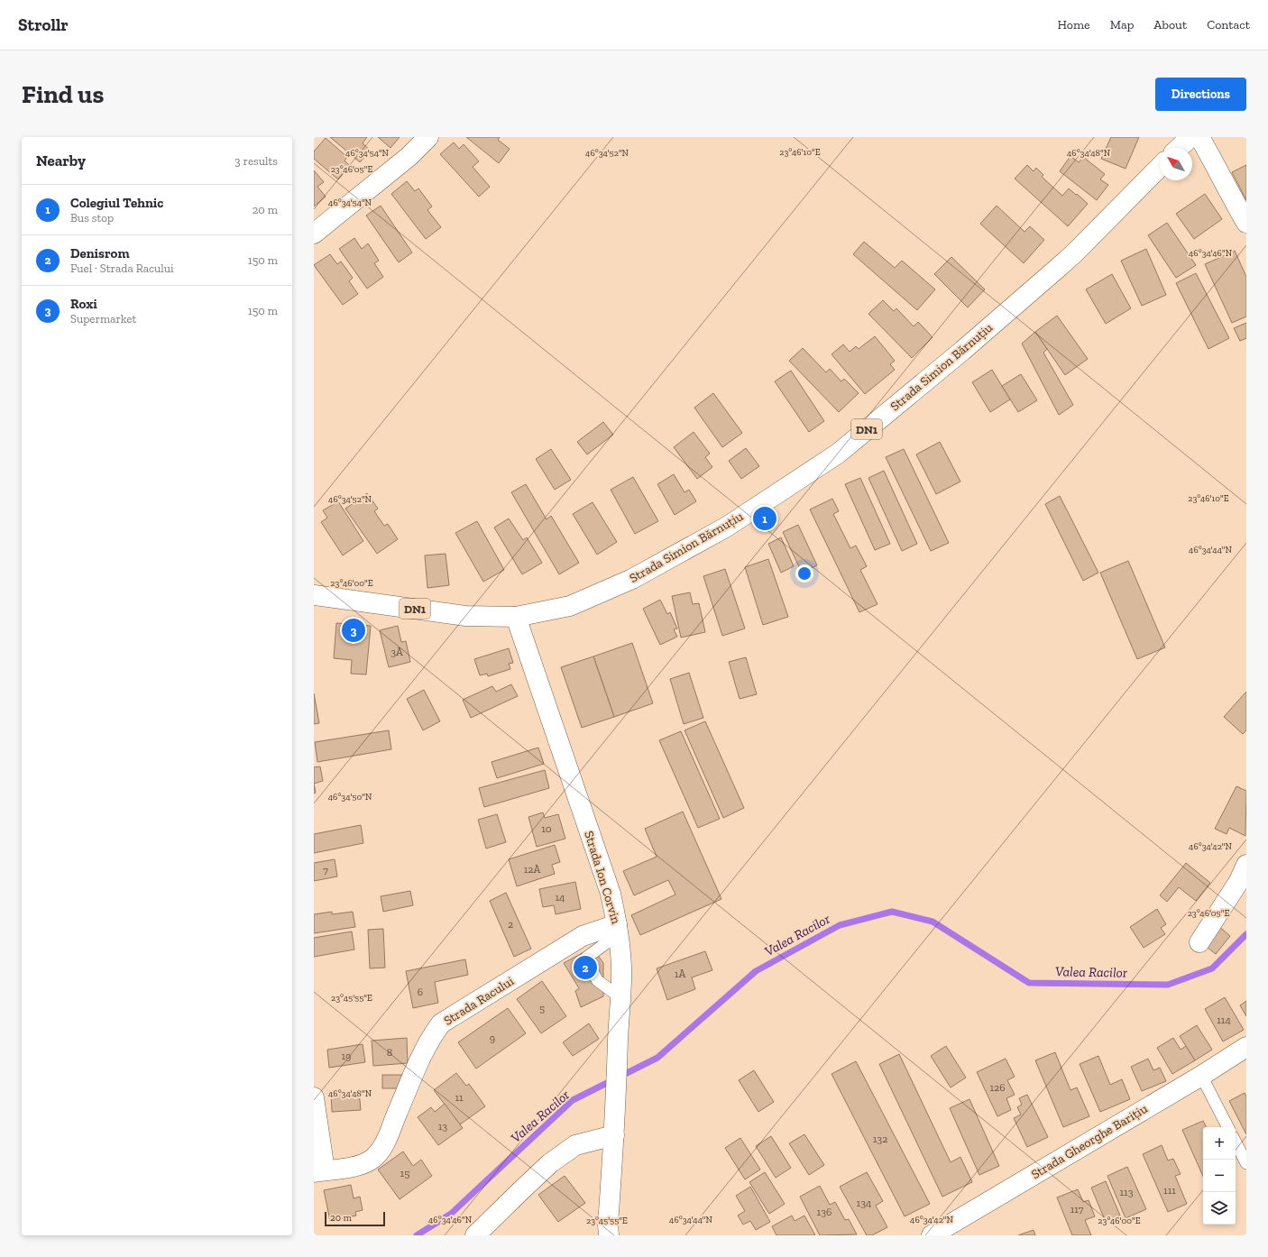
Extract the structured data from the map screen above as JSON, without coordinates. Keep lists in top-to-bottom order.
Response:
{
  "streets": {
    "street": [
      "Strada Simion Bărnuțiu",
      "DN1",
      "Strada Ion Corvin",
      "Strada Racului",
      "Strada Gheorghe Barițiu"
    ]
  },
  "crossings": [
    ["Strada Simion Bărnuțiu", "DN1"],
    ["Strada Simion Bărnuțiu", "Strada Ion Corvin"],
    ["DN1", "Strada Ion Corvin"],
    ["Strada Ion Corvin", "Strada Racului"]
  ],
  "water": ["Valea Racilor"],
  "house_numbers": [
    "3A",
    "10",
    "12A",
    "7",
    "14",
    "2",
    "1A",
    "6",
    "5",
    "114",
    "9",
    "8",
    "19",
    "126",
    "11",
    "13",
    "132",
    "15",
    "111",
    "113",
    "134",
    "117",
    "136"
  ],
  "scale_bar": "20 m",
  "north": "top left",
  "page": {
    "header": "Strollr",
    "nav": [
      "Home",
      "Map",
      "About",
      "Contact"
    ],
    "buttons": "Directions",
    "title": "Find us",
    "heading": ["Nearby", "3 results"],
    "list": [
      {
        "mark": "1",
        "name": "Colegiul Tehnic",
        "note": "Bus stop",
        "value": "20 m"
      },
      {
        "mark": "2",
        "name": "Denisrom",
        "note": "Fuel · Strada Racului",
        "value": "150 m"
      },
      {
        "mark": "3",
        "name": "Roxi",
        "note": "Supermarket",
        "value": "150 m"
      }
    ],
    "pins": ["1", "3", "2"],
    "map_buttons": ["+", "−"],
    "scale": "20 m"
  },
  "coordinates": [
    "23°46'10\"E",
    "46°34'54\"N",
    "46°34'52\"N",
    "46°34'48\"N",
    "23°46'05\"E",
    "46°34'46\"N",
    "46°34'44\"N",
    "23°46'00\"E",
    "46°34'50\"N",
    "46°34'42\"N",
    "23°45'55\"E"
  ]
}
